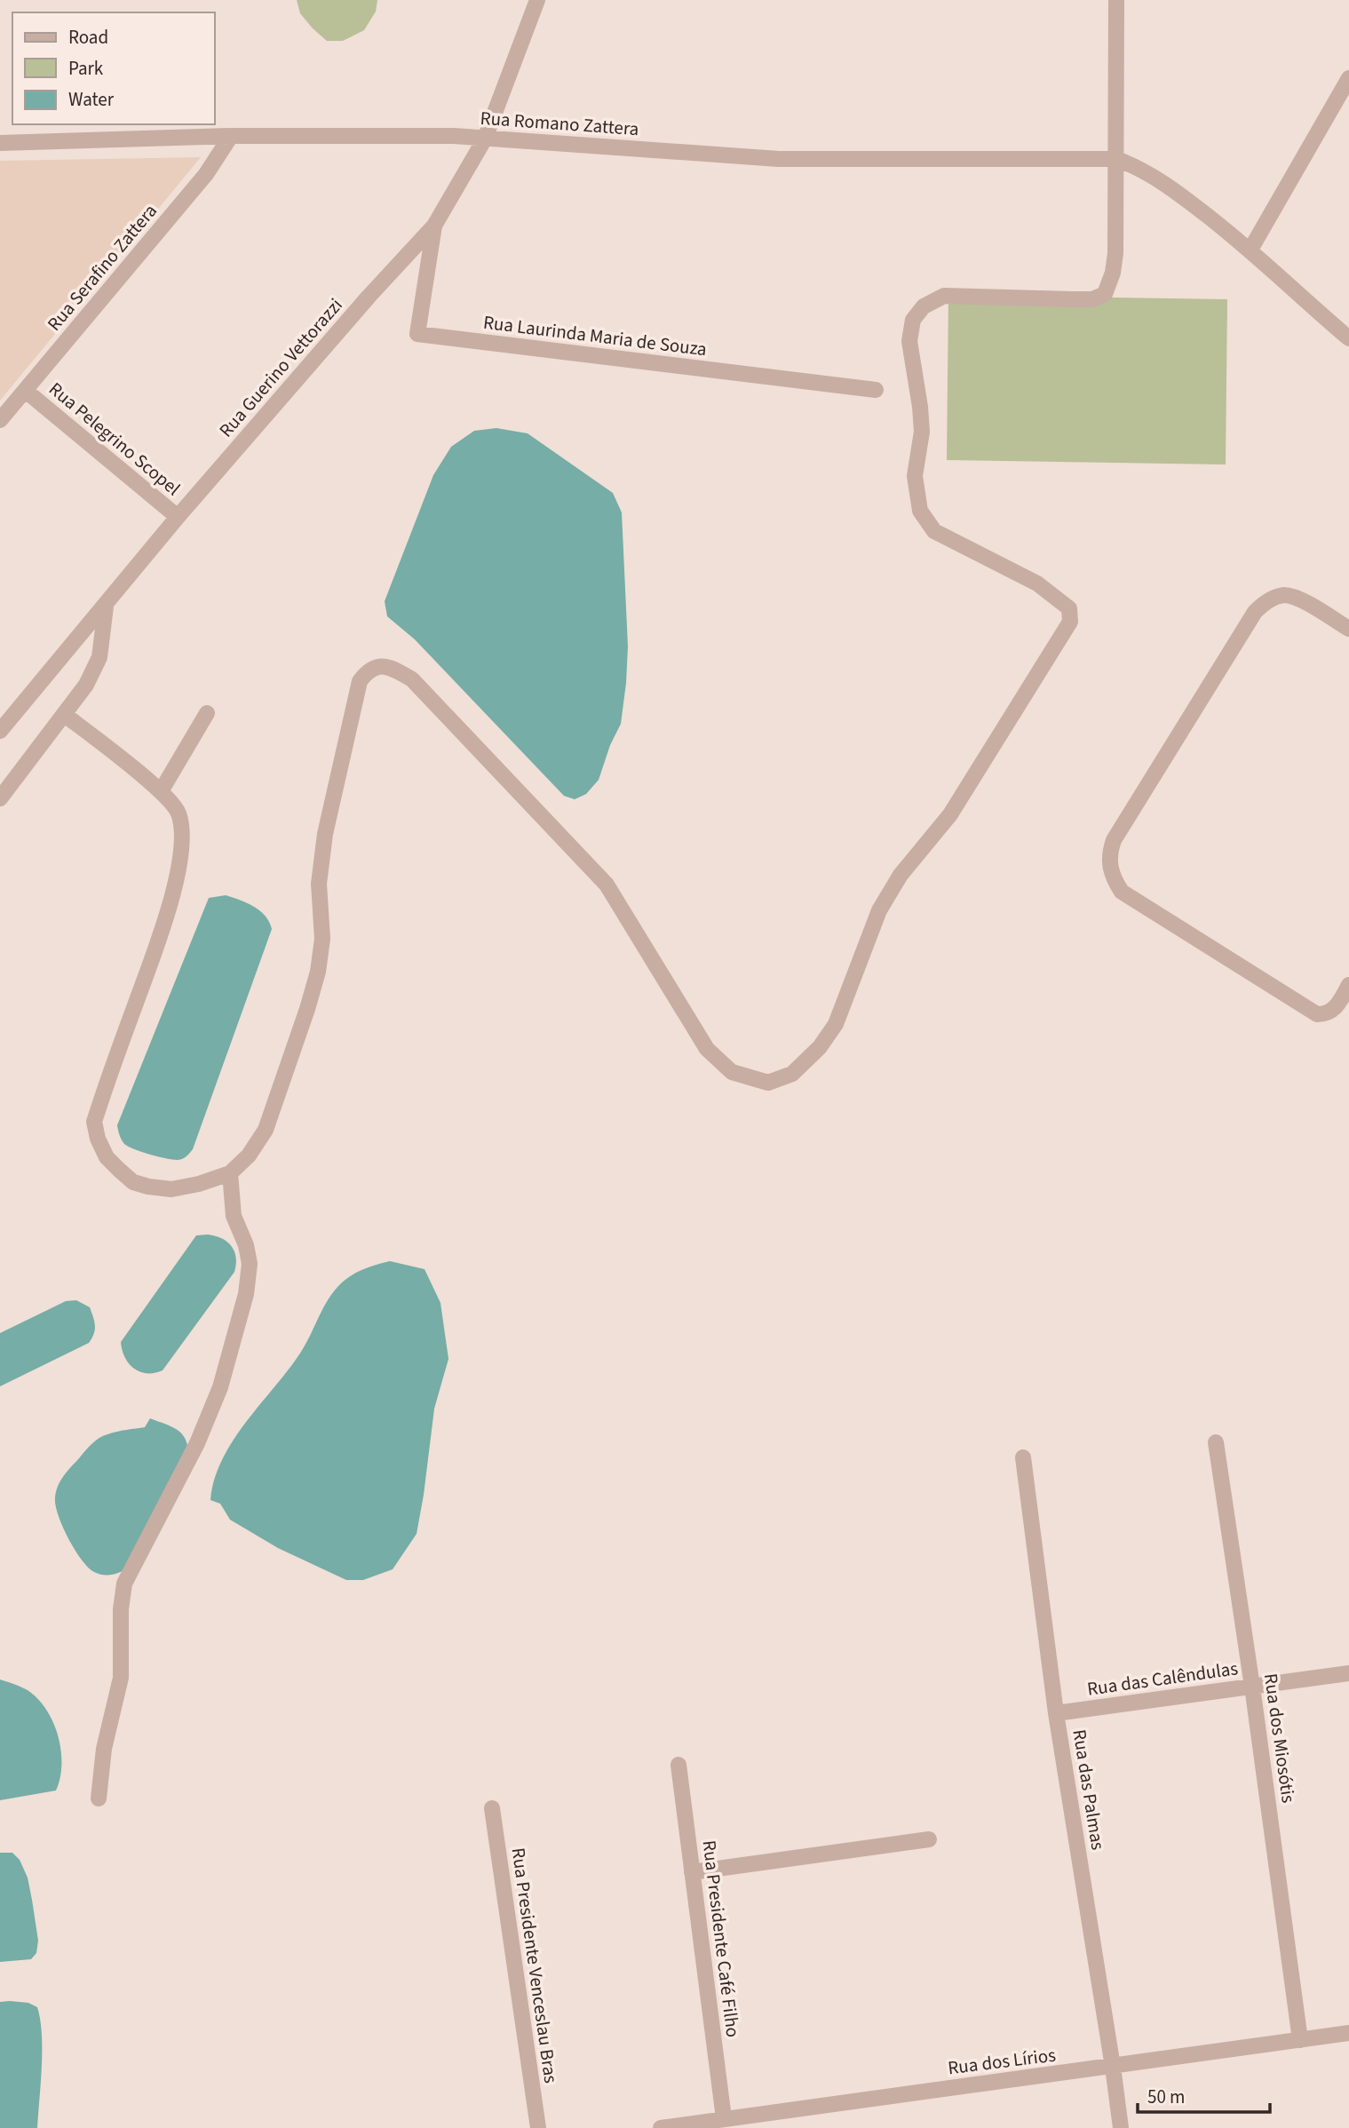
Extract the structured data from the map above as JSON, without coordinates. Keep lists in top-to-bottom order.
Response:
{
  "streets": {
    "street": [
      "Rua Romano Zattera",
      "Rua Serafino Zattera",
      "Rua Laurinda Maria de Souza",
      "Rua Guerino Vettorazzi",
      "Rua Pelegrino Scopel",
      "Rua das Calêndulas",
      "Rua dos Miosótis",
      "Rua das Palmas",
      "Rua Presidente Café Filho",
      "Rua Presidente Venceslau Bras",
      "Rua dos Lírios"
    ]
  },
  "crossings": [
    ["Rua Romano Zattera", "Rua Serafino Zattera"],
    ["Rua Romano Zattera", "Rua Guerino Vettorazzi"],
    ["Rua Serafino Zattera", "Rua Pelegrino Scopel"],
    ["Rua Laurinda Maria de Souza", "Rua Guerino Vettorazzi"],
    ["Rua Guerino Vettorazzi", "Rua Pelegrino Scopel"],
    ["Rua das Calêndulas", "Rua dos Miosótis"],
    ["Rua das Calêndulas", "Rua das Palmas"],
    ["Rua dos Miosótis", "Rua dos Lírios"],
    ["Rua das Palmas", "Rua dos Lírios"],
    ["Rua Presidente Café Filho", "Rua dos Lírios"]
  ],
  "legend": ["Road", "Park", "Water"],
  "scale_bar": "50 m"
}
